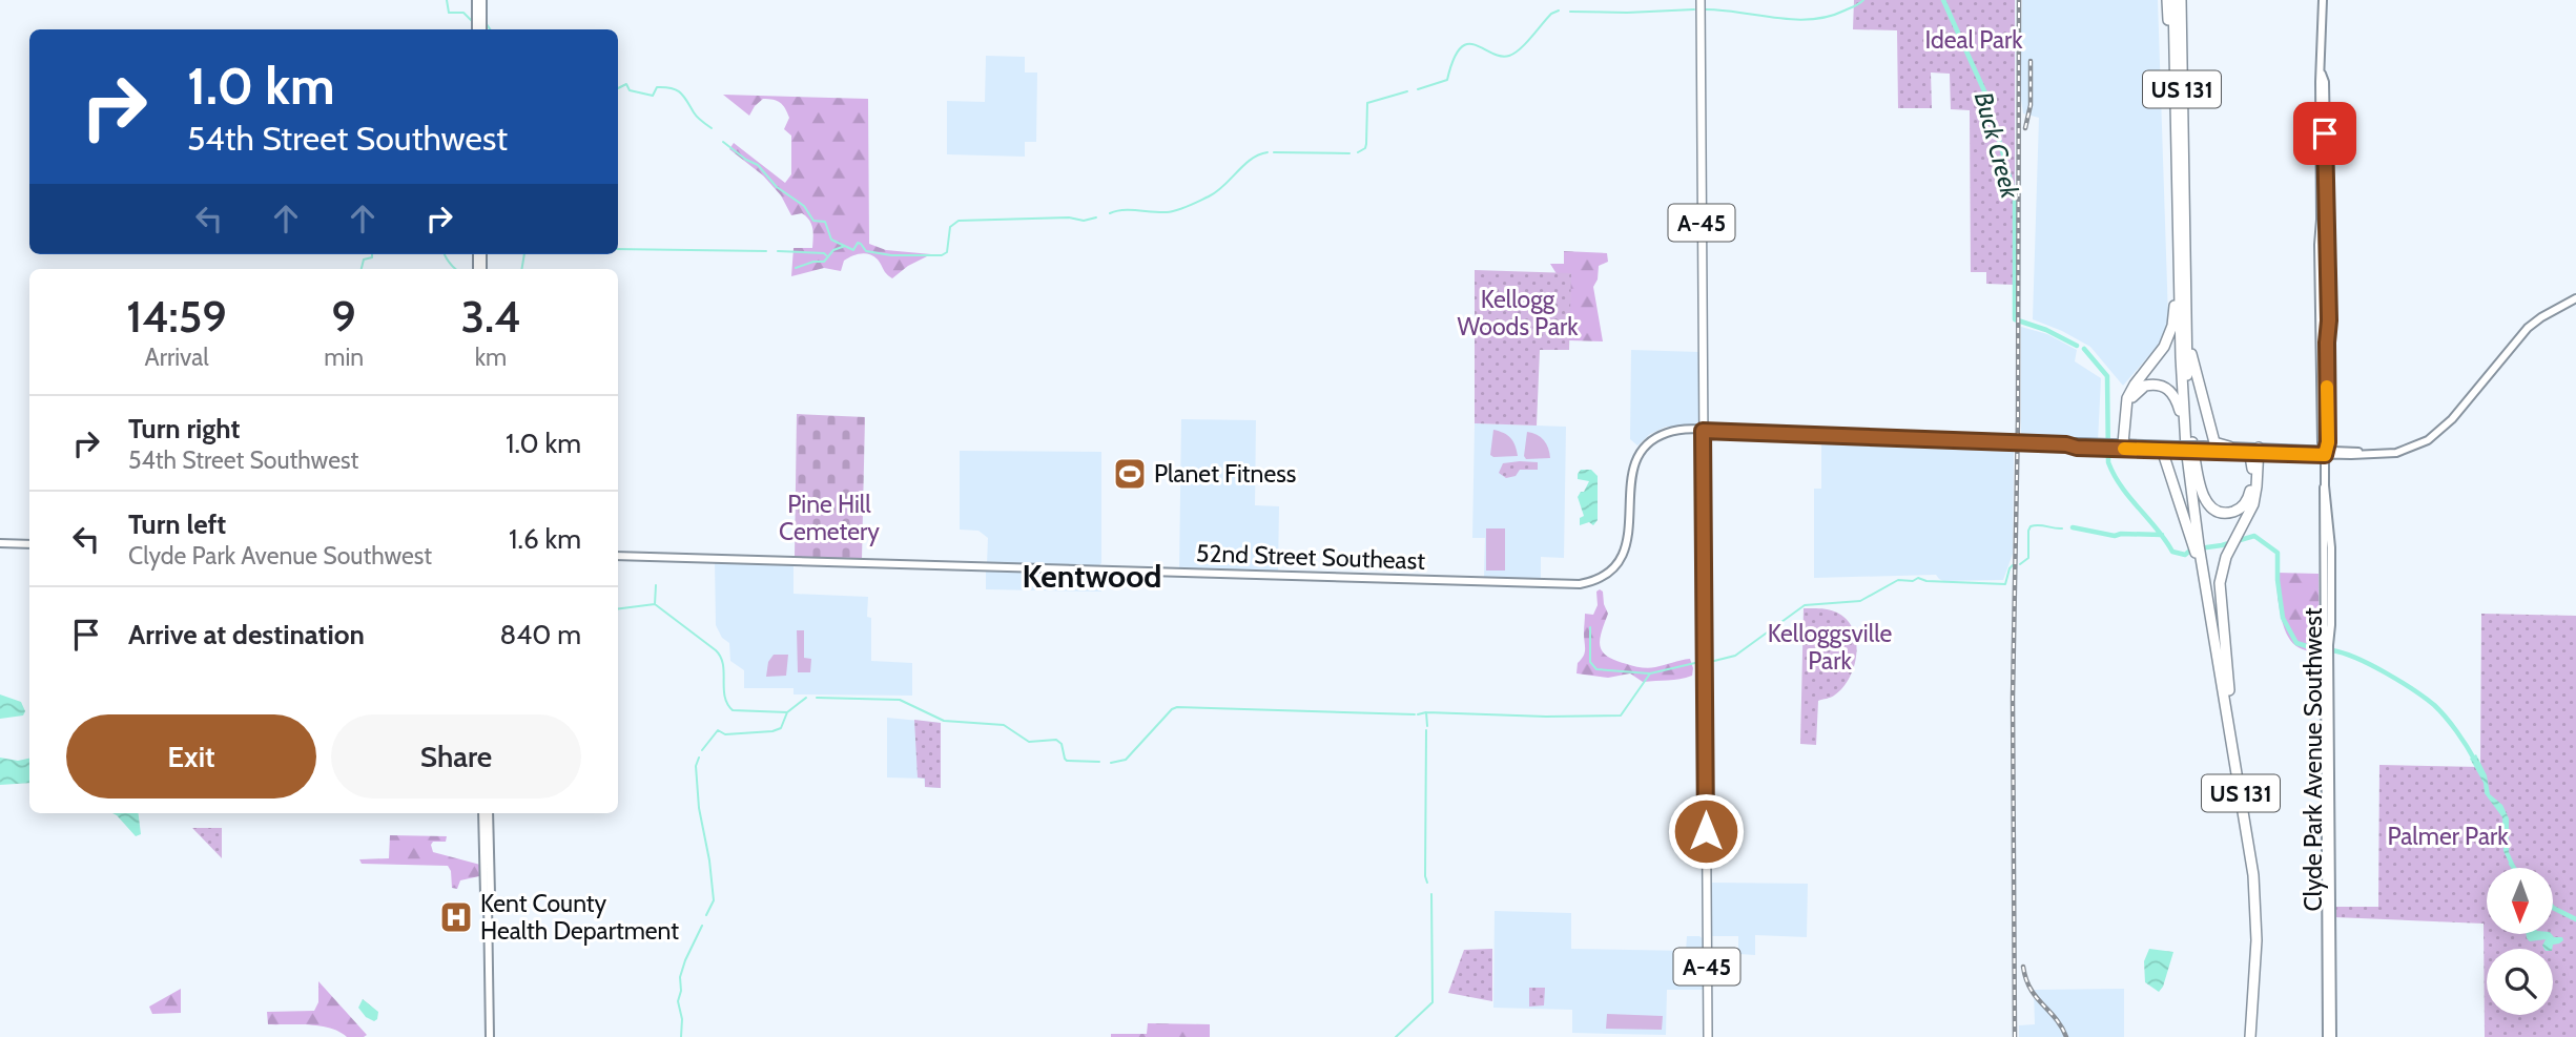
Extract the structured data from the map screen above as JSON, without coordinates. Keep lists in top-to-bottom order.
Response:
{
  "streets": {
    "highway": ["US 131"],
    "main road": ["A-45", "52nd Street Southeast", "Clyde Park Avenue Southwest"]
  },
  "crossings": [
    ["A-45", "52nd Street Southeast"]
  ],
  "districts": ["Kentwood"],
  "water": ["Buck Creek"],
  "parks": [
    "Ideal Park",
    "Kellogg Woods Park",
    "Pine Hill Cemetery",
    "Kelloggsville Park",
    "Palmer Park"
  ],
  "places": {
    "sports": ["Planet Fitness"],
    "hospital": ["Kent County Health Department"]
  },
  "north": "bottom",
  "page": {
    "turn": ["1.0 km", "54th Street Southwest"],
    "eta": [
      "14:59",
      "Arrival",
      "9",
      "min",
      "3.4",
      "km"
    ],
    "list": [
      {
        "name": "Turn right",
        "note": "54th Street Southwest",
        "value": "1.0 km"
      },
      {
        "name": "Turn left",
        "note": "Clyde Park Avenue Southwest",
        "value": "1.6 km"
      },
      {
        "name": "Arrive at destination",
        "value": "840 m"
      }
    ],
    "buttons": ["Exit", "Share"]
  }
}
